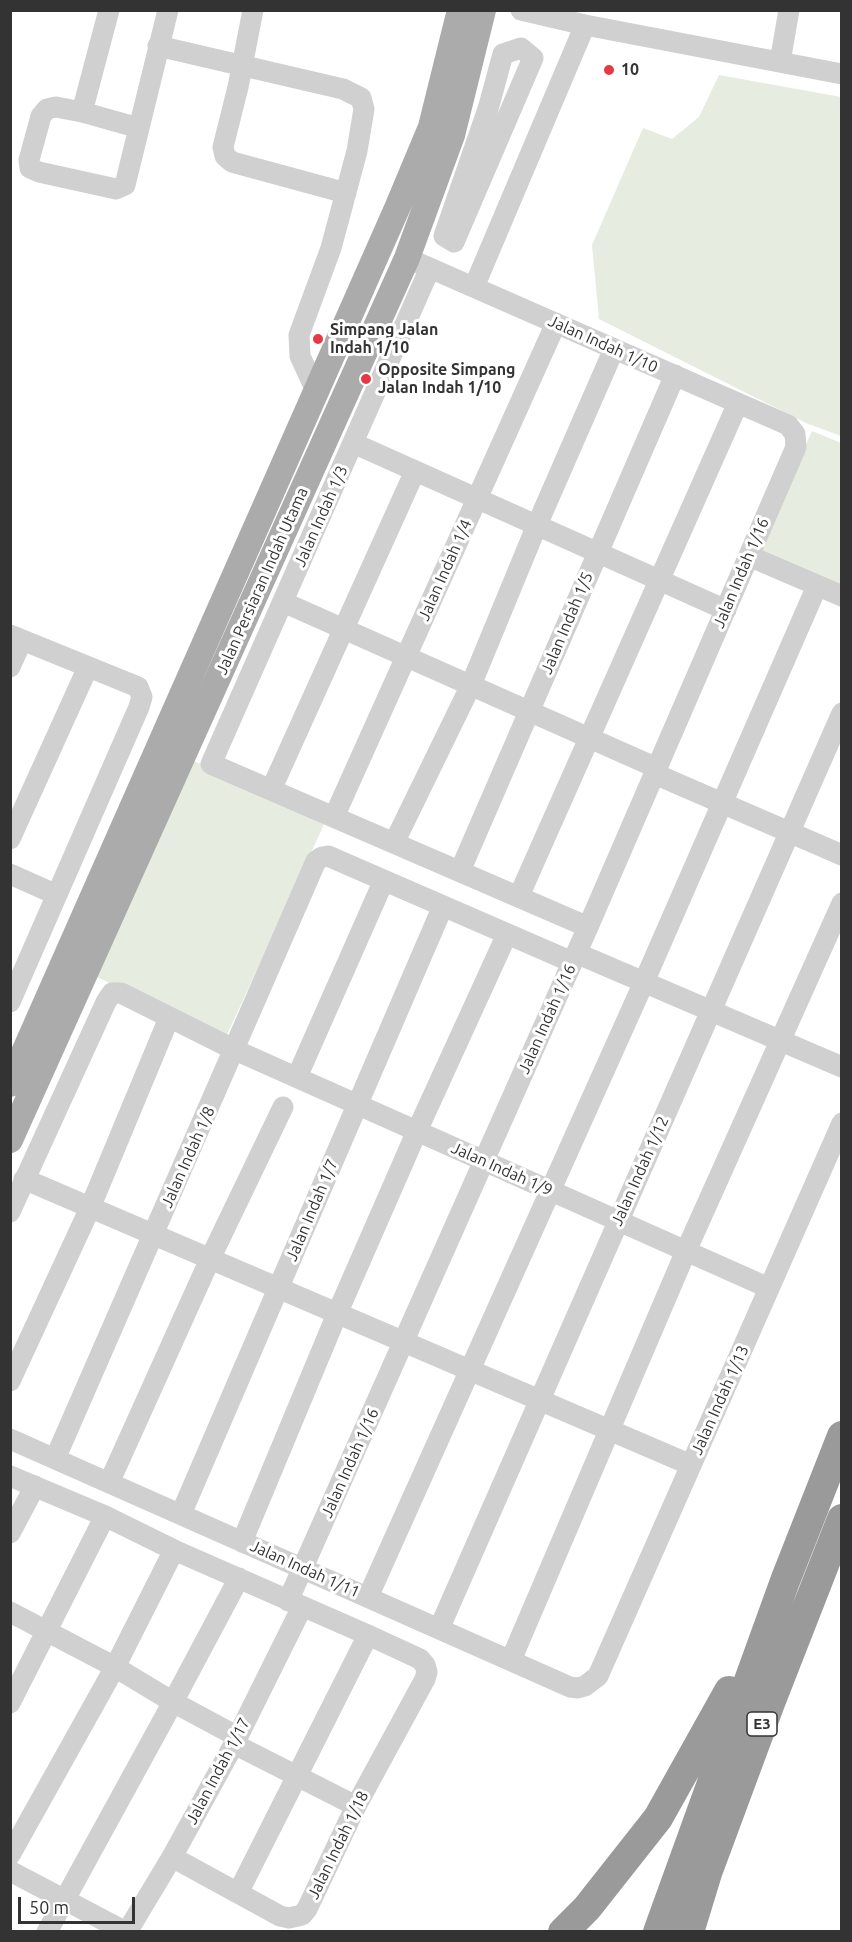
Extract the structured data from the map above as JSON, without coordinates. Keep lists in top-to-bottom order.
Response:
{
  "streets": {
    "highway": ["E3"],
    "main road": ["Jalan Persiaran Indah Utama"],
    "street": [
      "Jalan Indah 1/10",
      "Jalan Indah 1/3",
      "Jalan Indah 1/4",
      "Jalan Indah 1/16",
      "Jalan Indah 1/5",
      "Jalan Indah 1/8",
      "Jalan Indah 1/9",
      "Jalan Indah 1/12",
      "Jalan Indah 1/7",
      "Jalan Indah 1/13",
      "Jalan Indah 1/11",
      "Jalan Indah 1/17",
      "Jalan Indah 1/18"
    ]
  },
  "crossings": [
    ["Jalan Indah 1/10", "Jalan Indah 1/3"],
    ["Jalan Indah 1/10", "Jalan Indah 1/4"],
    ["Jalan Indah 1/10", "Jalan Indah 1/16"],
    ["Jalan Indah 1/10", "Jalan Persiaran Indah Utama"],
    ["Jalan Indah 1/10", "Jalan Indah 1/5"],
    ["Jalan Indah 1/3", "Jalan Persiaran Indah Utama"],
    ["Jalan Indah 1/16", "Jalan Indah 1/9"],
    ["Jalan Indah 1/16", "Jalan Indah 1/11"],
    ["Jalan Indah 1/16", "Jalan Indah 1/17"],
    ["Jalan Indah 1/8", "Jalan Indah 1/9"],
    ["Jalan Indah 1/8", "Jalan Indah 1/11"],
    ["Jalan Indah 1/9", "Jalan Indah 1/12"],
    ["Jalan Indah 1/9", "Jalan Indah 1/7"],
    ["Jalan Indah 1/9", "Jalan Indah 1/13"],
    ["Jalan Indah 1/12", "Jalan Indah 1/11"],
    ["Jalan Indah 1/7", "Jalan Indah 1/11"],
    ["Jalan Indah 1/13", "Jalan Indah 1/11"],
    ["Jalan Indah 1/17", "Jalan Indah 1/18"]
  ],
  "places": ["10", "Simpang Jalan Indah 1/10", "Opposite Simpang Jalan Indah 1/10"],
  "scale_bar": "50 m"
}
